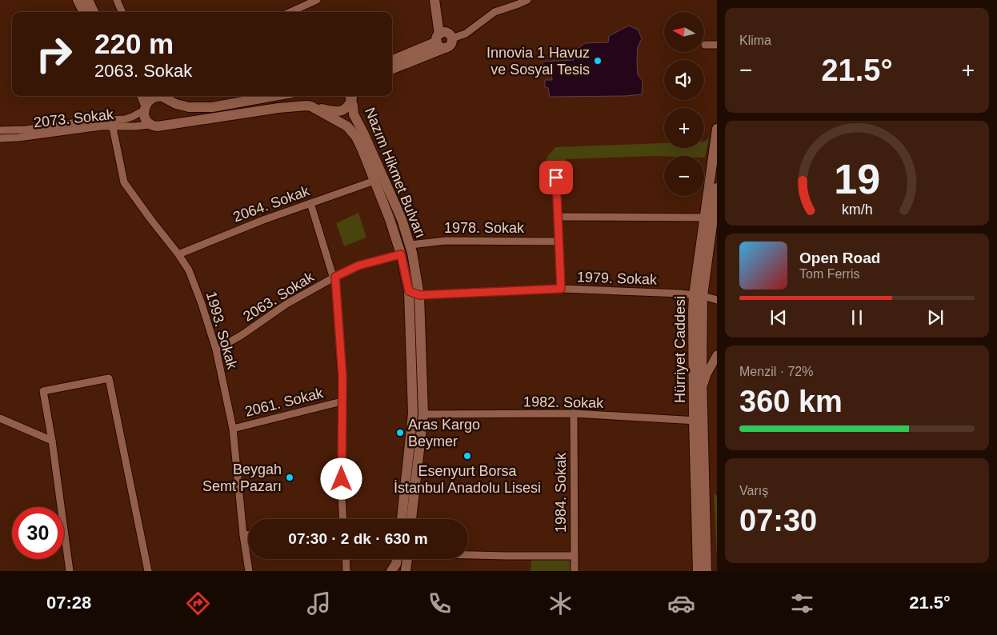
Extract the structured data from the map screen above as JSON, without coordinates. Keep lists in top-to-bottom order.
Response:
{
  "streets": {
    "main road": ["Nazım Hikmet Bulvarı", "Hürriyet Caddesi"],
    "street": [
      "2073. Sokak",
      "2064. Sokak",
      "1978. Sokak",
      "1979. Sokak",
      "2063. Sokak",
      "1993. Sokak",
      "2061. Sokak",
      "1982. Sokak",
      "1984. Sokak"
    ]
  },
  "crossings": [
    ["2073. Sokak", "1993. Sokak"],
    ["Nazım Hikmet Bulvarı", "2064. Sokak"],
    ["Nazım Hikmet Bulvarı", "1978. Sokak"],
    ["Nazım Hikmet Bulvarı", "1979. Sokak"],
    ["Nazım Hikmet Bulvarı", "2063. Sokak"],
    ["Nazım Hikmet Bulvarı", "1982. Sokak"],
    ["2064. Sokak", "1993. Sokak"],
    ["1979. Sokak", "Hürriyet Caddesi"],
    ["2063. Sokak", "1993. Sokak"],
    ["1993. Sokak", "2061. Sokak"],
    ["Hürriyet Caddesi", "1982. Sokak"],
    ["1982. Sokak", "1984. Sokak"]
  ],
  "places": [
    "Innovia 1 Havuz ve Sosyal Tesis",
    "Aras Kargo Beymer",
    "Esenyurt Borsa İstanbul Anadolu Lisesi",
    "Beygah Semt Pazarı"
  ],
  "north": "left",
  "page": {
    "tile": [
      "Klima",
      ["Menzil · 72%", "360 km"],
      ["Varış", "07:30"]
    ],
    "map_buttons": ["+", "−"],
    "turn": ["220 m", "2063. Sokak"],
    "heat": ["−", "21.5°", "+"],
    "song": ["Open Road", "Tom Ferris"],
    "limit": "30",
    "trip": "07:30 · 2 dk · 630 m",
    "tabs": ["07:28", "21.5°"],
    "gauge": ["19", "km/h"]
  }
}
